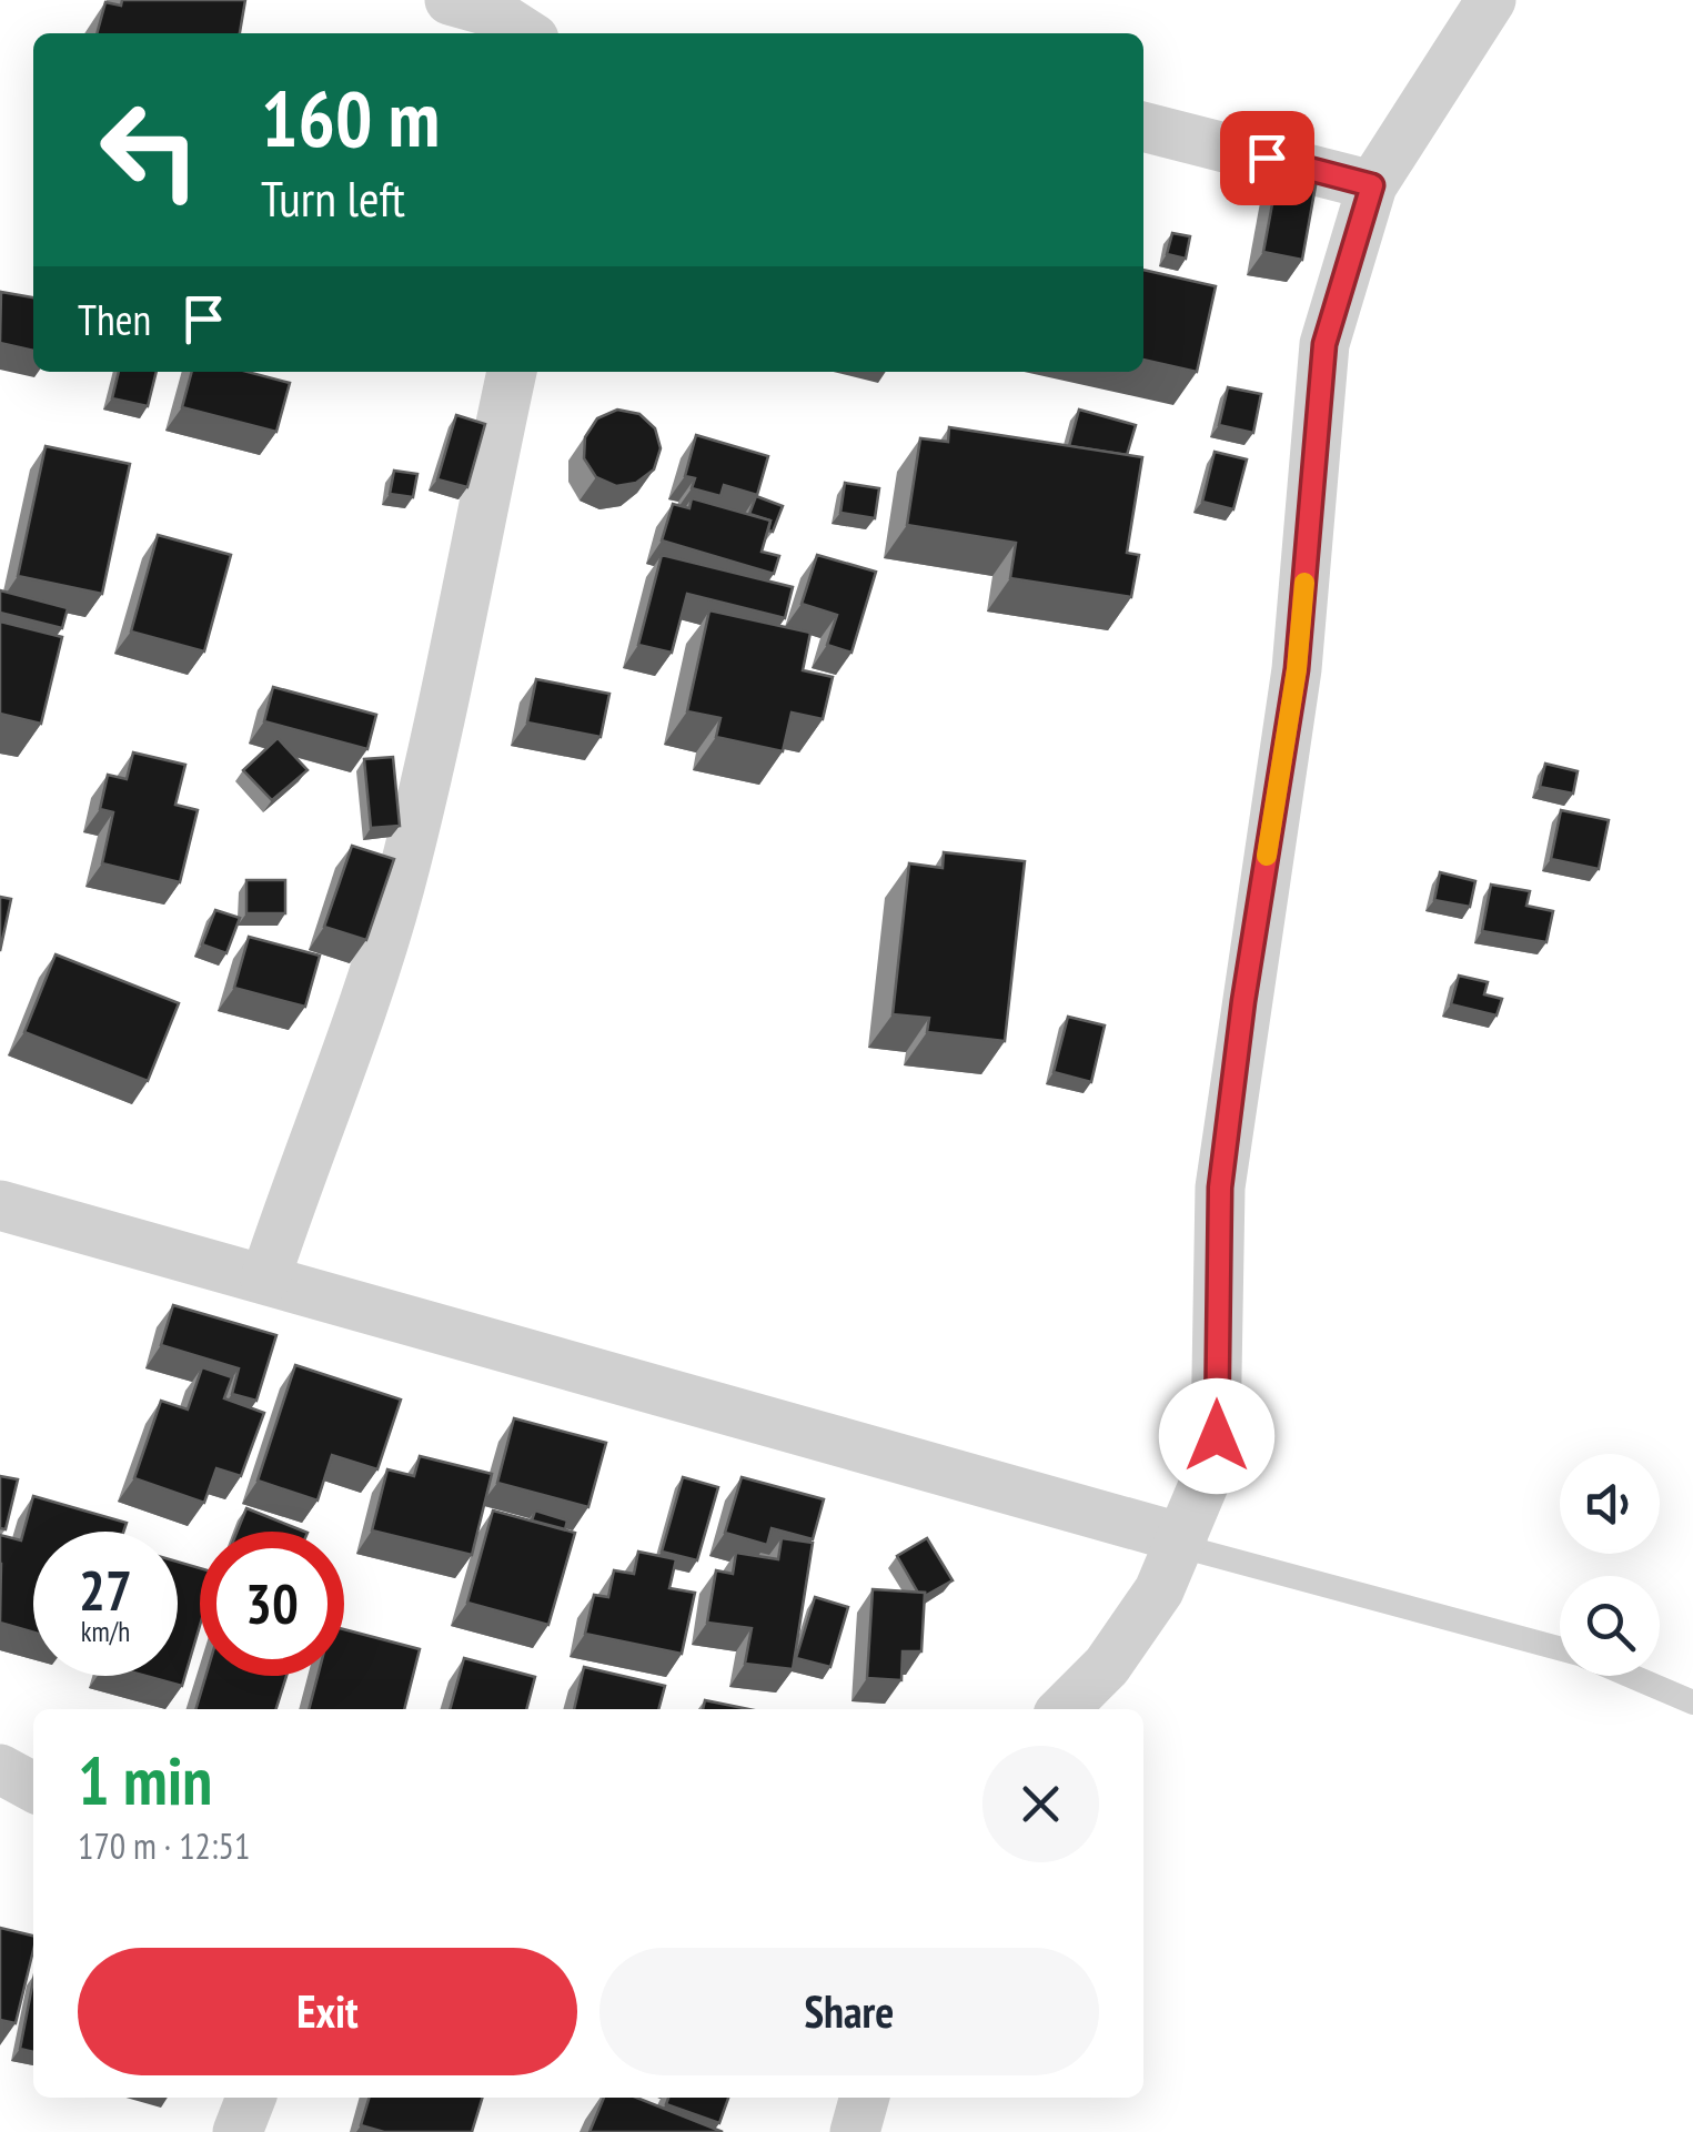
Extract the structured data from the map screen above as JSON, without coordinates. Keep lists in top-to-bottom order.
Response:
{
  "page": {
    "turn": ["160 m", "Turn left"],
    "then": "Then",
    "speed": "27 km/h",
    "limit": "30",
    "heading": ["1 min", "170 m · 12:51"],
    "buttons": ["Exit", "Share"]
  }
}
